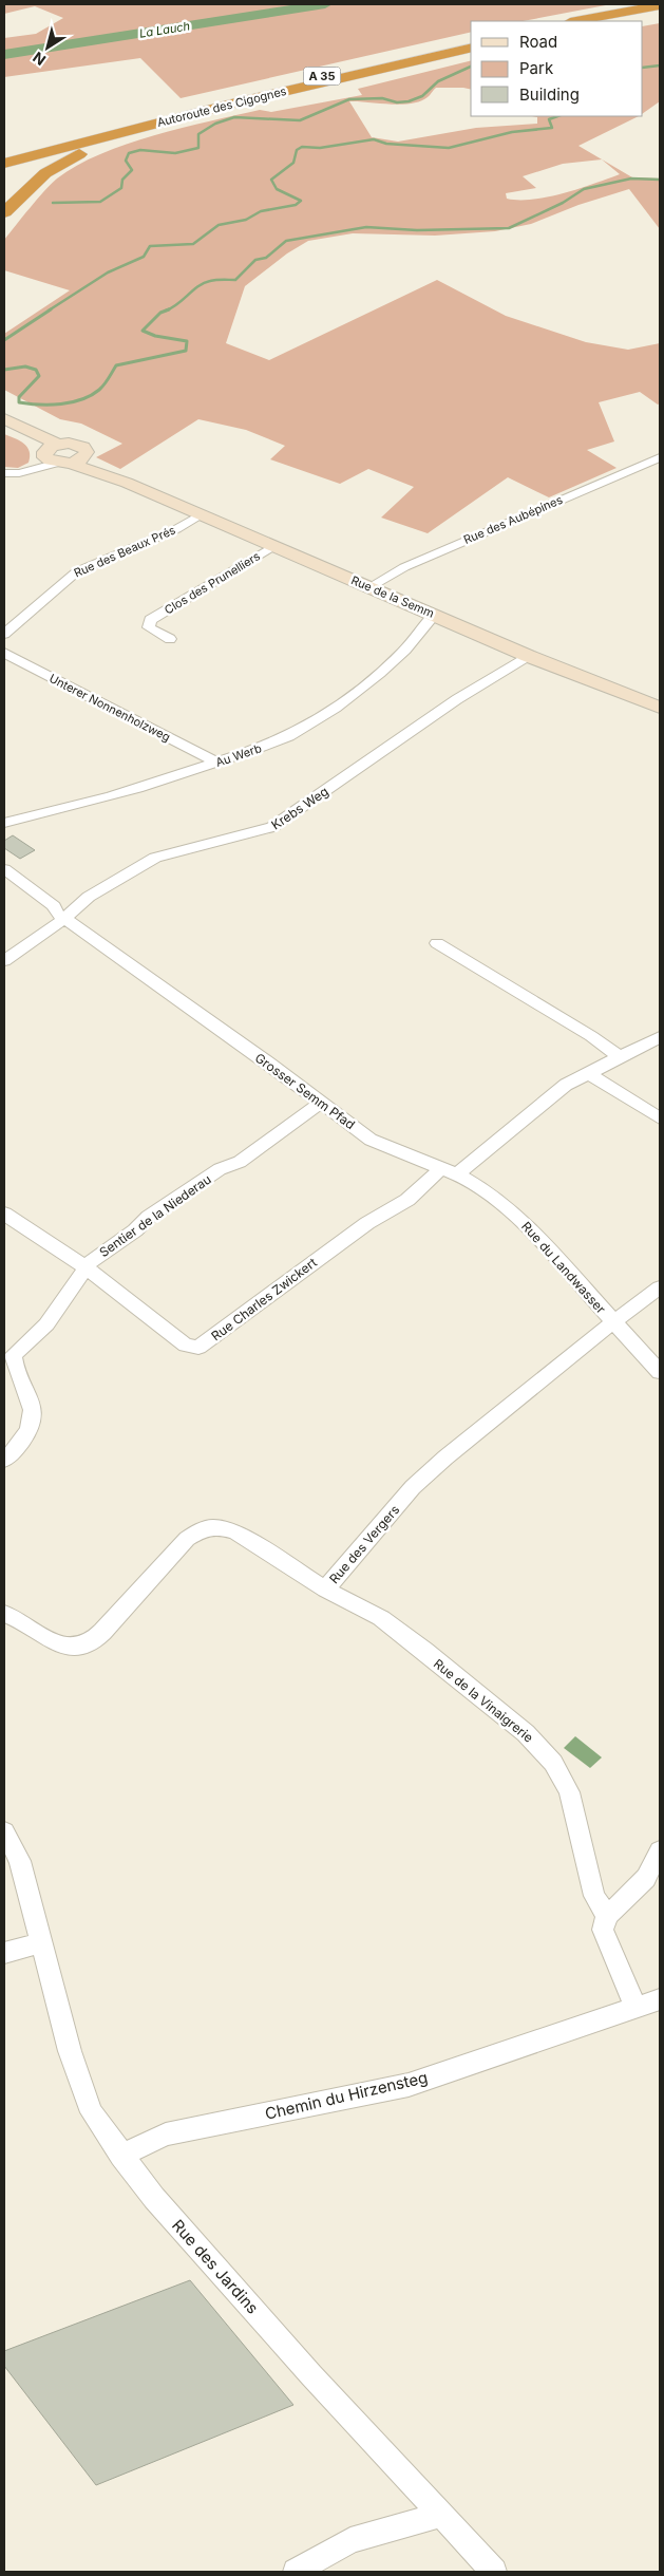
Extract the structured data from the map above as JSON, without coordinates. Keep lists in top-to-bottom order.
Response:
{
  "streets": {
    "highway": ["A 35", "Autoroute des Cigognes"],
    "main road": ["Rue de la Semm"],
    "street": [
      "Rue des Aubépines",
      "Rue des Beaux Prés",
      "Clos des Prunelliers",
      "Unterer Nonnenholzweg",
      "Au Werb",
      "Krebs Weg",
      "Grosser Semm Pfad",
      "Sentier de la Niederau",
      "Rue du Landwasser",
      "Rue Charles Zwickert",
      "Rue des Vergers",
      "Rue de la Vinaigrerie",
      "Chemin du Hirzensteg",
      "Rue des Jardins"
    ]
  },
  "crossings": [
    ["Rue des Aubépines", "Rue de la Semm"],
    ["Rue des Beaux Prés", "Rue de la Semm"],
    ["Clos des Prunelliers", "Rue de la Semm"],
    ["Rue de la Semm", "Au Werb"],
    ["Rue de la Semm", "Krebs Weg"],
    ["Unterer Nonnenholzweg", "Au Werb"],
    ["Krebs Weg", "Grosser Semm Pfad"],
    ["Grosser Semm Pfad", "Sentier de la Niederau"],
    ["Grosser Semm Pfad", "Rue du Landwasser"],
    ["Grosser Semm Pfad", "Rue Charles Zwickert"],
    ["Sentier de la Niederau", "Rue Charles Zwickert"],
    ["Rue du Landwasser", "Rue des Vergers"],
    ["Rue des Vergers", "Rue de la Vinaigrerie"],
    ["Chemin du Hirzensteg", "Rue des Jardins"]
  ],
  "water": ["La Lauch"],
  "legend": ["Road", "Park", "Building"],
  "north": "bottom left"
}
